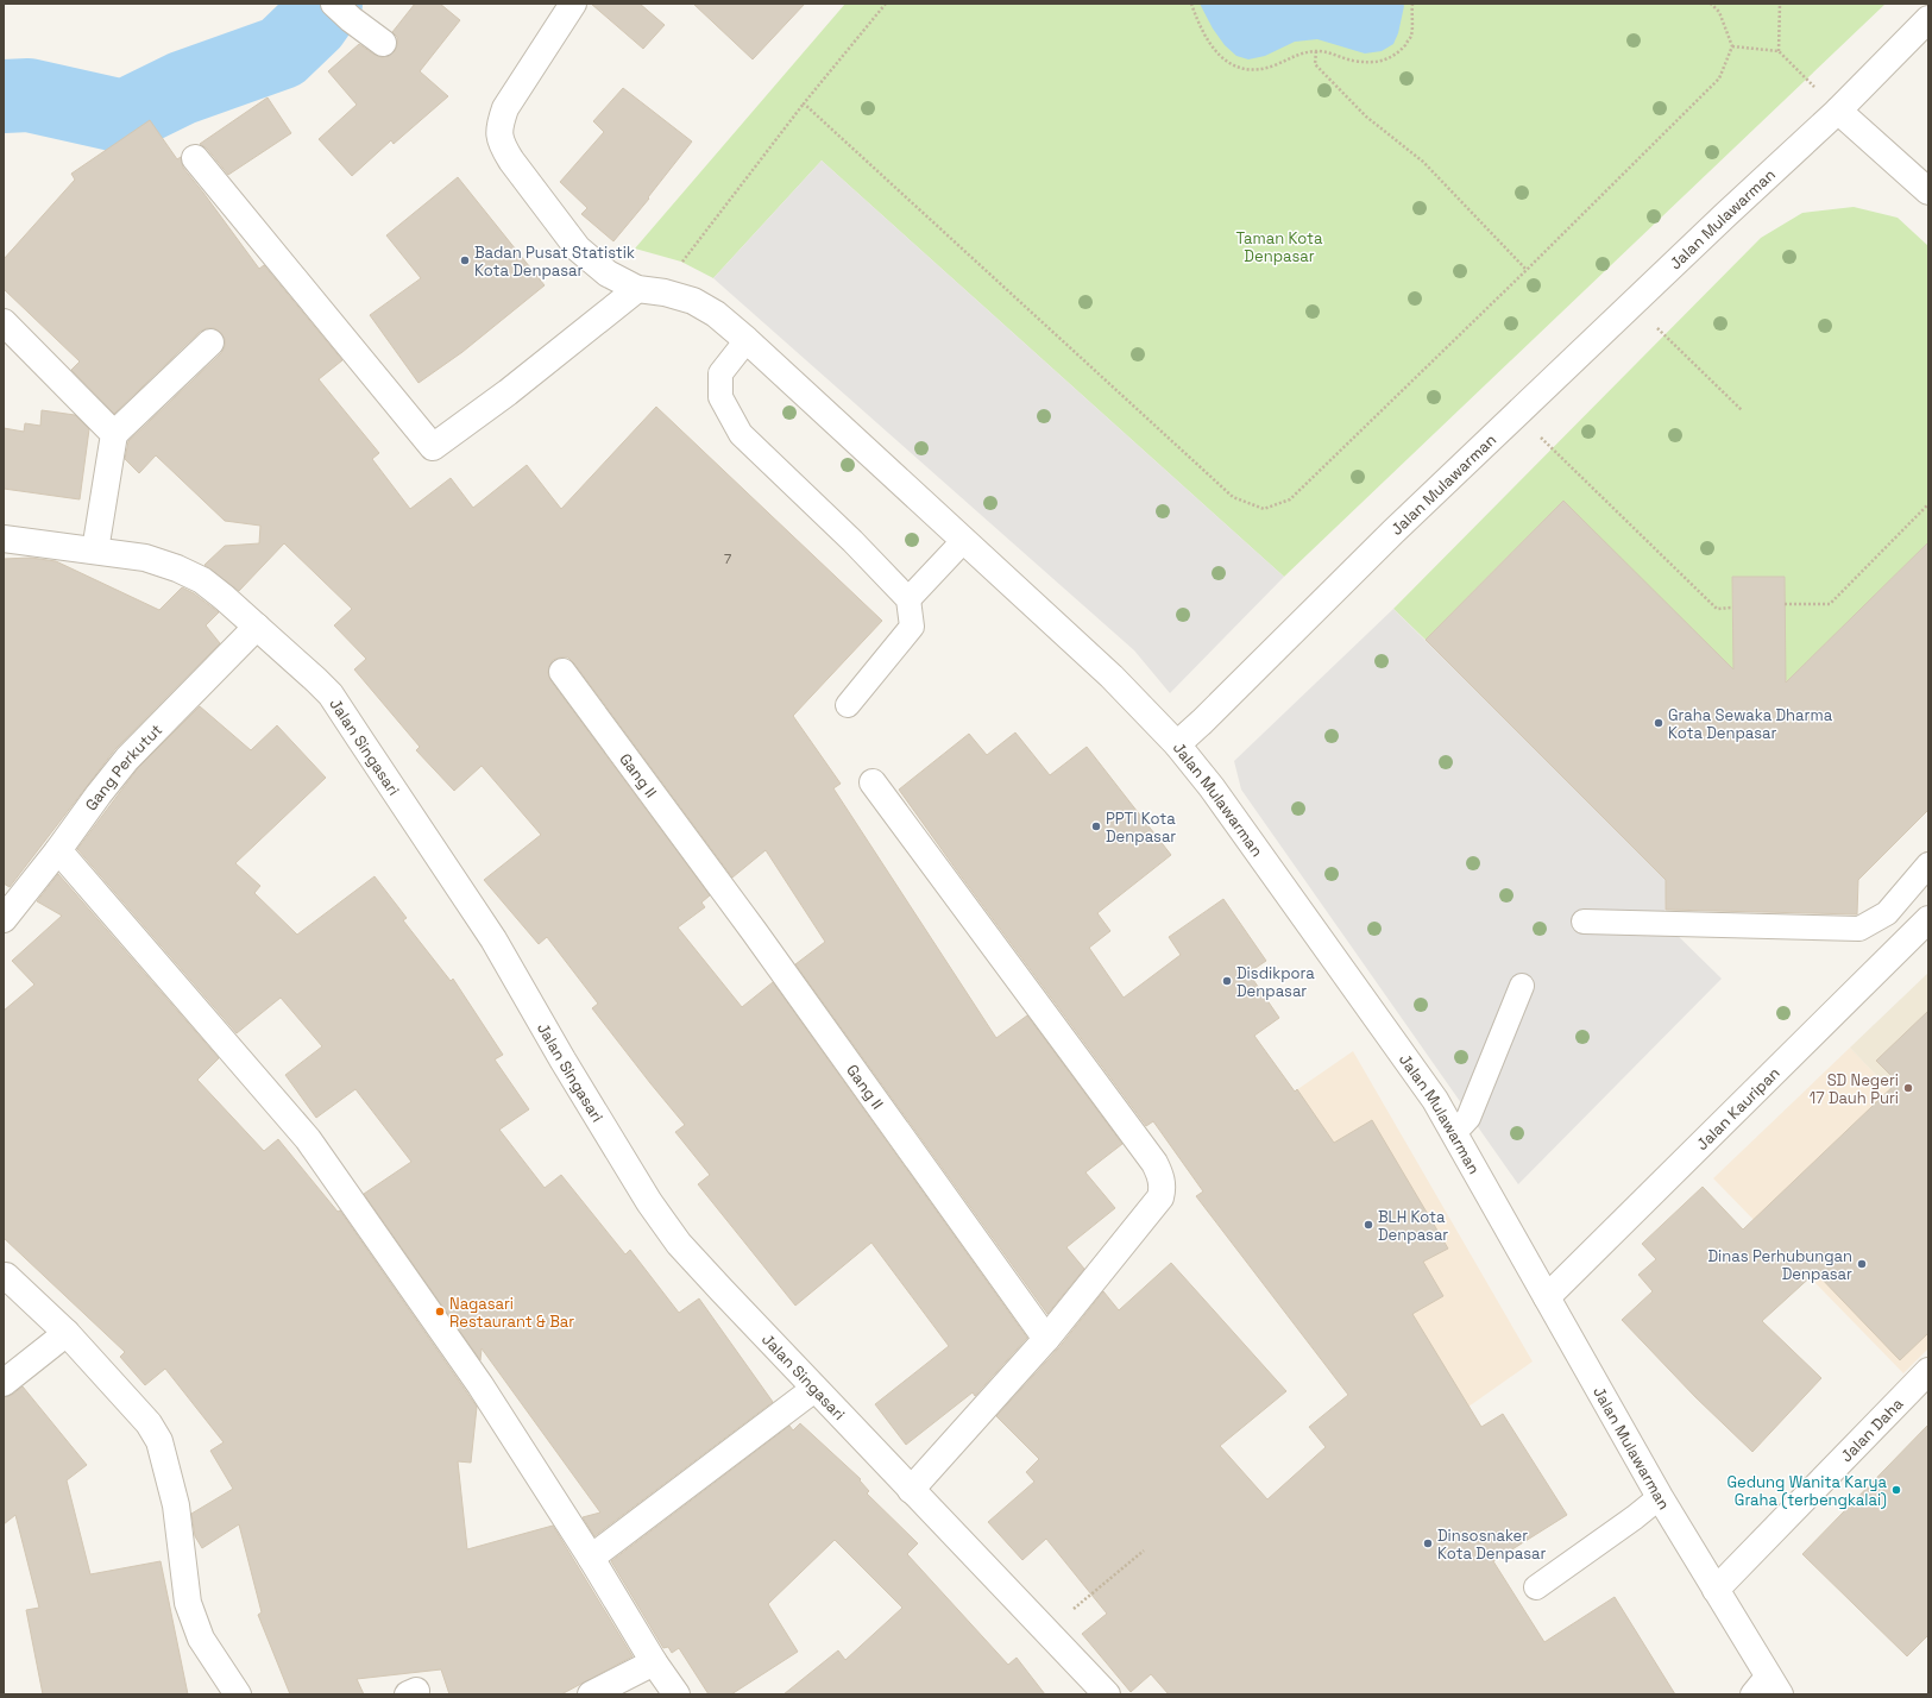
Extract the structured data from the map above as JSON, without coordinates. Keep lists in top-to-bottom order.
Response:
{
  "streets": {
    "street": [
      "Jalan Mulawarman",
      "Jalan Singasari",
      "Gang Perkutut",
      "Gang II",
      "Jalan Kauripan",
      "Jalan Daha"
    ]
  },
  "crossings": [
    ["Jalan Mulawarman", "Jalan Kauripan"],
    ["Jalan Mulawarman", "Jalan Daha"],
    ["Jalan Singasari", "Gang Perkutut"]
  ],
  "parks": ["Taman Kota Denpasar"],
  "places": [
    "Badan Pusat Statistik Kota Denpasar",
    "Graha Sewaka Dharma Kota Denpasar",
    "PPTI Kota Denpasar",
    "Disdikpora Denpasar",
    "SD Negeri 17 Dauh Puri",
    "BLH Kota Denpasar",
    "Dinas Perhubungan Denpasar",
    "Nagasari Restaurant & Bar",
    "Gedung Wanita Karya Graha (terbengkalai)",
    "Dinsosnaker Kota Denpasar"
  ],
  "house_numbers": ["7"]
}
